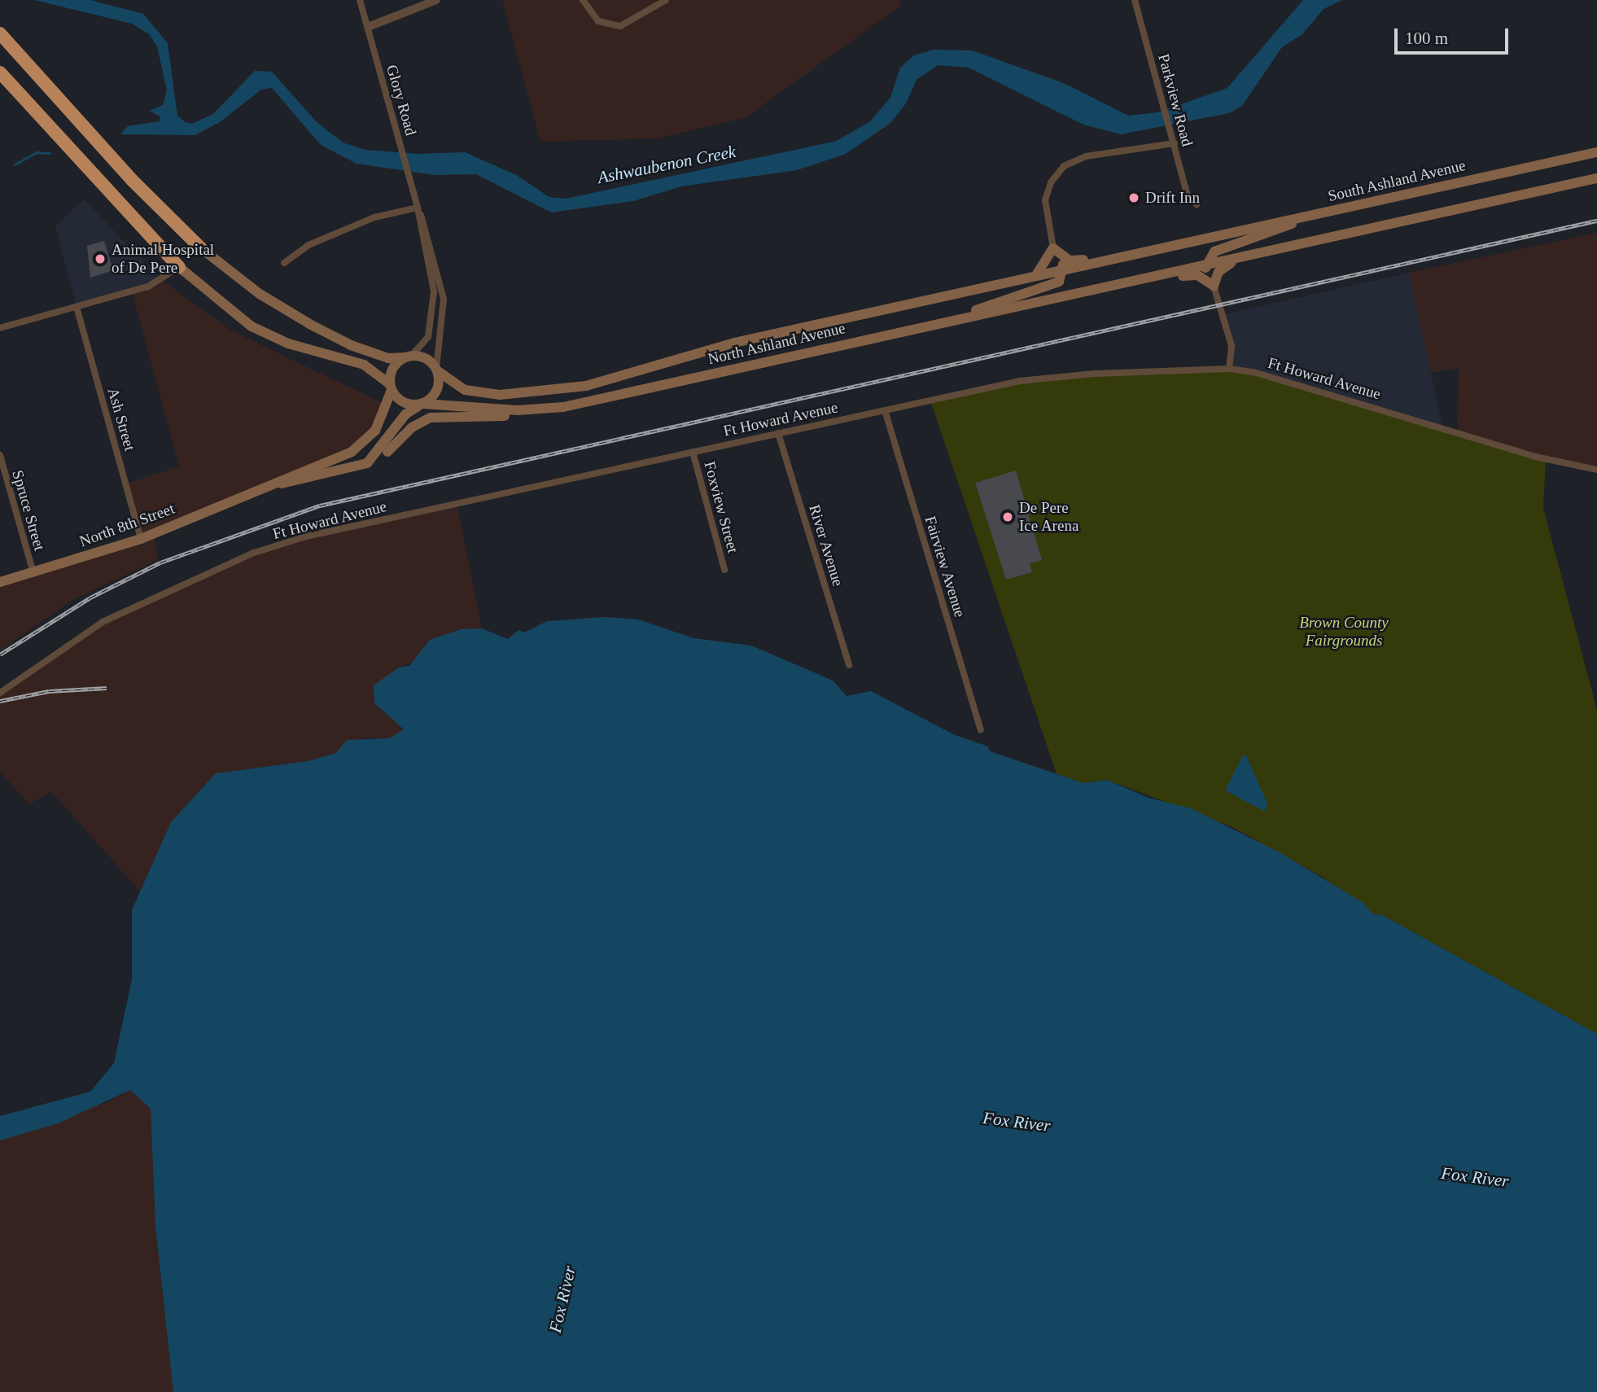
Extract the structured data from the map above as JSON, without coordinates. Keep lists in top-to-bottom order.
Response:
{
  "streets": {
    "main road": ["South Ashland Avenue", "North Ashland Avenue", "North 8th Street"],
    "street": [
      "Glory Road",
      "Parkview Road",
      "Ft Howard Avenue",
      "Ash Street",
      "Foxview Street",
      "Spruce Street",
      "River Avenue",
      "Fairview Avenue"
    ]
  },
  "crossings": [
    ["Glory Road", "North Ashland Avenue"],
    ["Glory Road", "North 8th Street"],
    ["South Ashland Avenue", "North Ashland Avenue"],
    ["North Ashland Avenue", "North 8th Street"],
    ["Ft Howard Avenue", "Foxview Street"],
    ["Ft Howard Avenue", "River Avenue"],
    ["Ft Howard Avenue", "Fairview Avenue"],
    ["Ash Street", "North 8th Street"],
    ["Spruce Street", "North 8th Street"]
  ],
  "water": ["Ashwaubenon Creek", "Fox River"],
  "parks": ["Brown County Fairgrounds"],
  "places": ["Drift Inn", "Animal Hospital of De Pere", "De Pere Ice Arena"],
  "scale_bar": "100 m"
}
